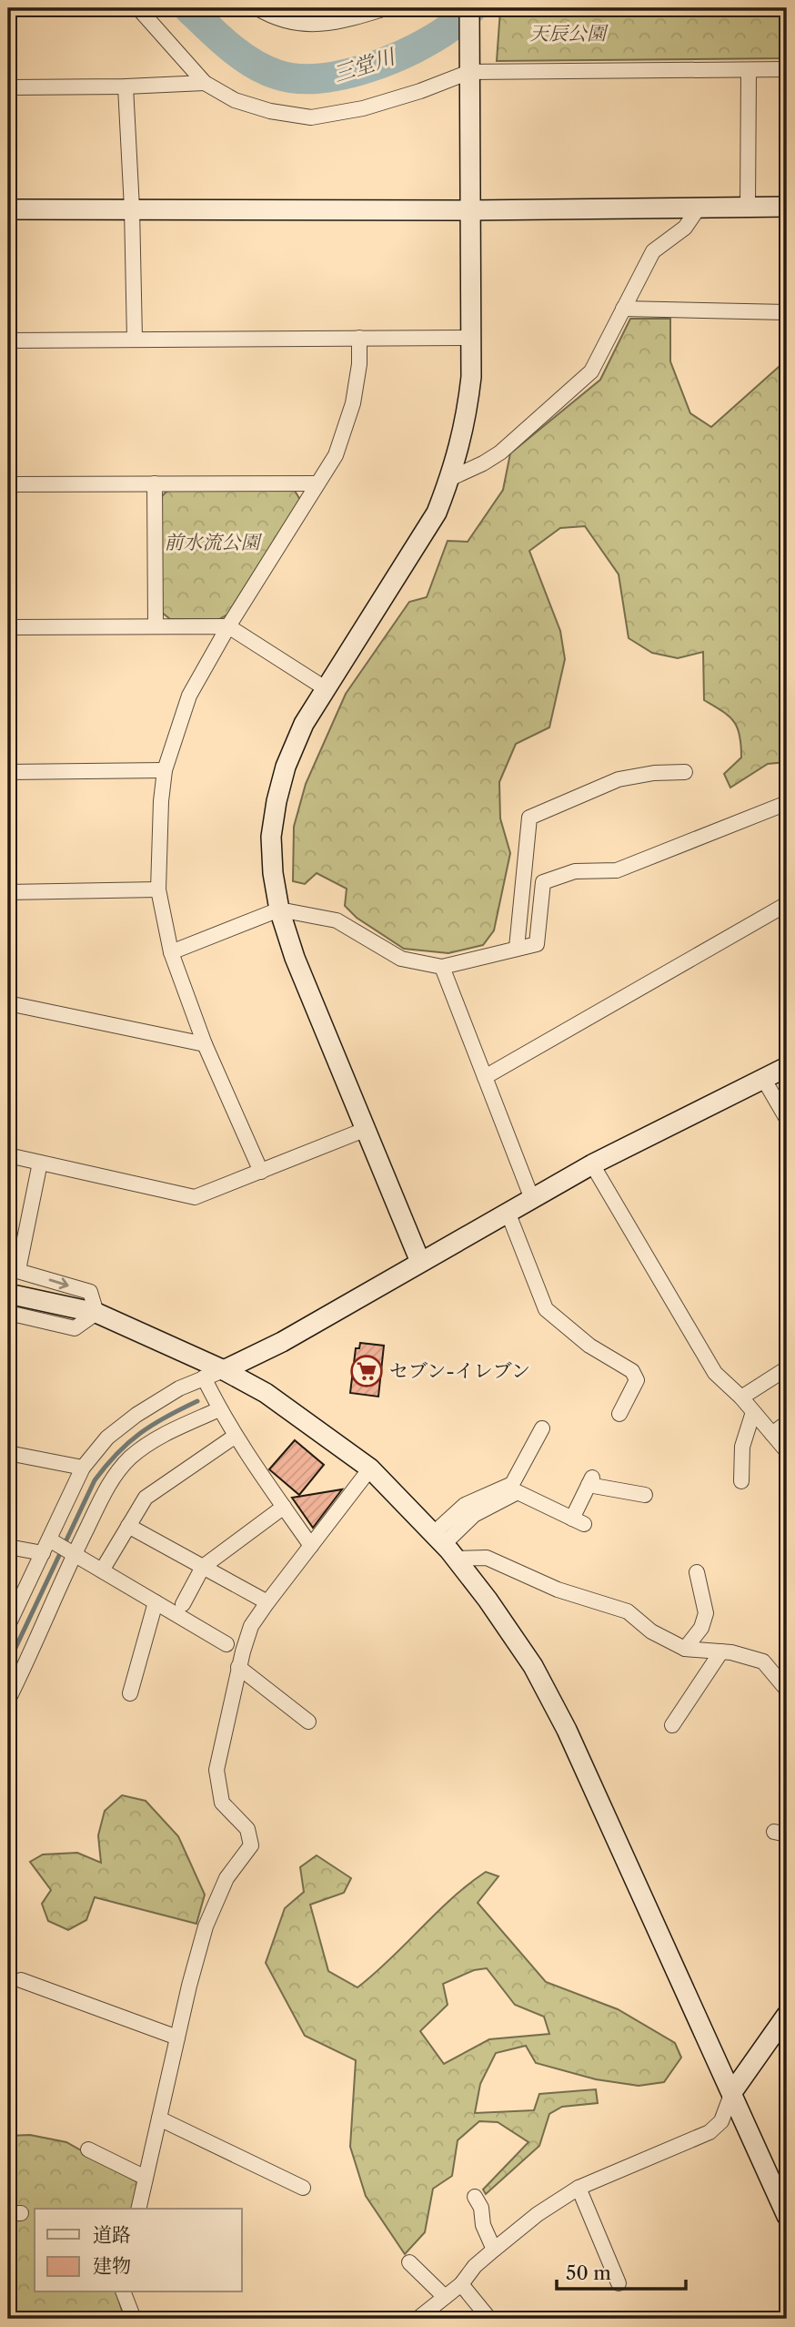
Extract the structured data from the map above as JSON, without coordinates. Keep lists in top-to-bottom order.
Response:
{
  "water": ["三堂川"],
  "parks": ["天辰公園", "前水流公園"],
  "places": {
    "supermarket": ["セブン-イレブン"]
  },
  "legend": ["道路", "建物"],
  "scale_bar": "50 m"
}
